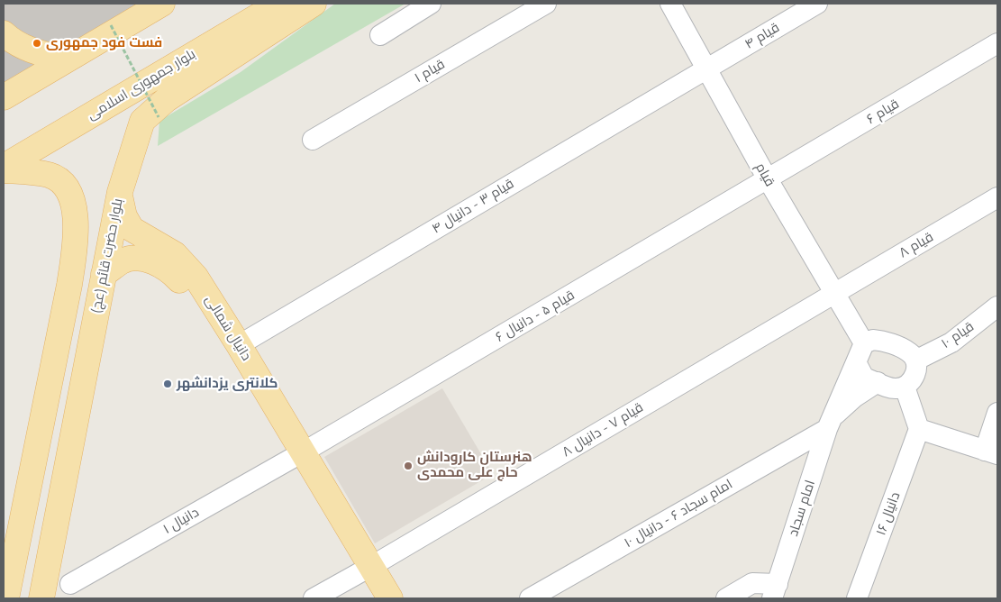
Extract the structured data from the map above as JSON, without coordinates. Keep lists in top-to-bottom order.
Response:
{
  "streets": {
    "main road": ["بلوار جمهوری اسلامی", "بلوار حضرت قائم (عج)", "دانیال شمالی"],
    "street": [
      "قیام ۴",
      "قیام ۱",
      "قیام ۶",
      "قیام",
      "قیام ۳ - دانیال ۴",
      "قیام ۸",
      "قیام ۵ - دانیال ۶",
      "قیام ۱۰",
      "قیام ۷ - دانیال ۸",
      "امام سجاد",
      "امام سجاد ۶ - دانیال ۱۰",
      "دانیال ۱۶",
      "دانیال ۱"
    ]
  },
  "crossings": [
    ["قیام ۴", "قیام"],
    ["قیام ۴", "قیام ۳ - دانیال ۴"],
    ["قیام ۶", "قیام"],
    ["قیام ۶", "قیام ۵ - دانیال ۶"],
    ["قیام", "قیام ۳ - دانیال ۴"],
    ["قیام", "قیام ۸"],
    ["قیام", "قیام ۵ - دانیال ۶"],
    ["قیام", "قیام ۱۰"],
    ["قیام", "قیام ۷ - دانیال ۸"],
    ["قیام", "امام سجاد"],
    ["قیام", "امام سجاد ۶ - دانیال ۱۰"],
    ["قیام ۳ - دانیال ۴", "دانیال شمالی"],
    ["قیام ۸", "قیام ۷ - دانیال ۸"],
    ["بلوار حضرت قائم (عج)", "دانیال شمالی"],
    ["قیام ۵ - دانیال ۶", "دانیال شمالی"],
    ["قیام ۵ - دانیال ۶", "دانیال ۱"],
    ["دانیال شمالی", "قیام ۷ - دانیال ۸"],
    ["دانیال شمالی", "دانیال ۱"],
    ["قیام ۱۰", "امام سجاد"],
    ["قیام ۱۰", "امام سجاد ۶ - دانیال ۱۰"],
    ["امام سجاد", "امام سجاد ۶ - دانیال ۱۰"]
  ],
  "places": ["فست فود جمهوری", "کلانتری یزدانشهر", "هنرستان کارودانش حاج علی محمدی"]
}
